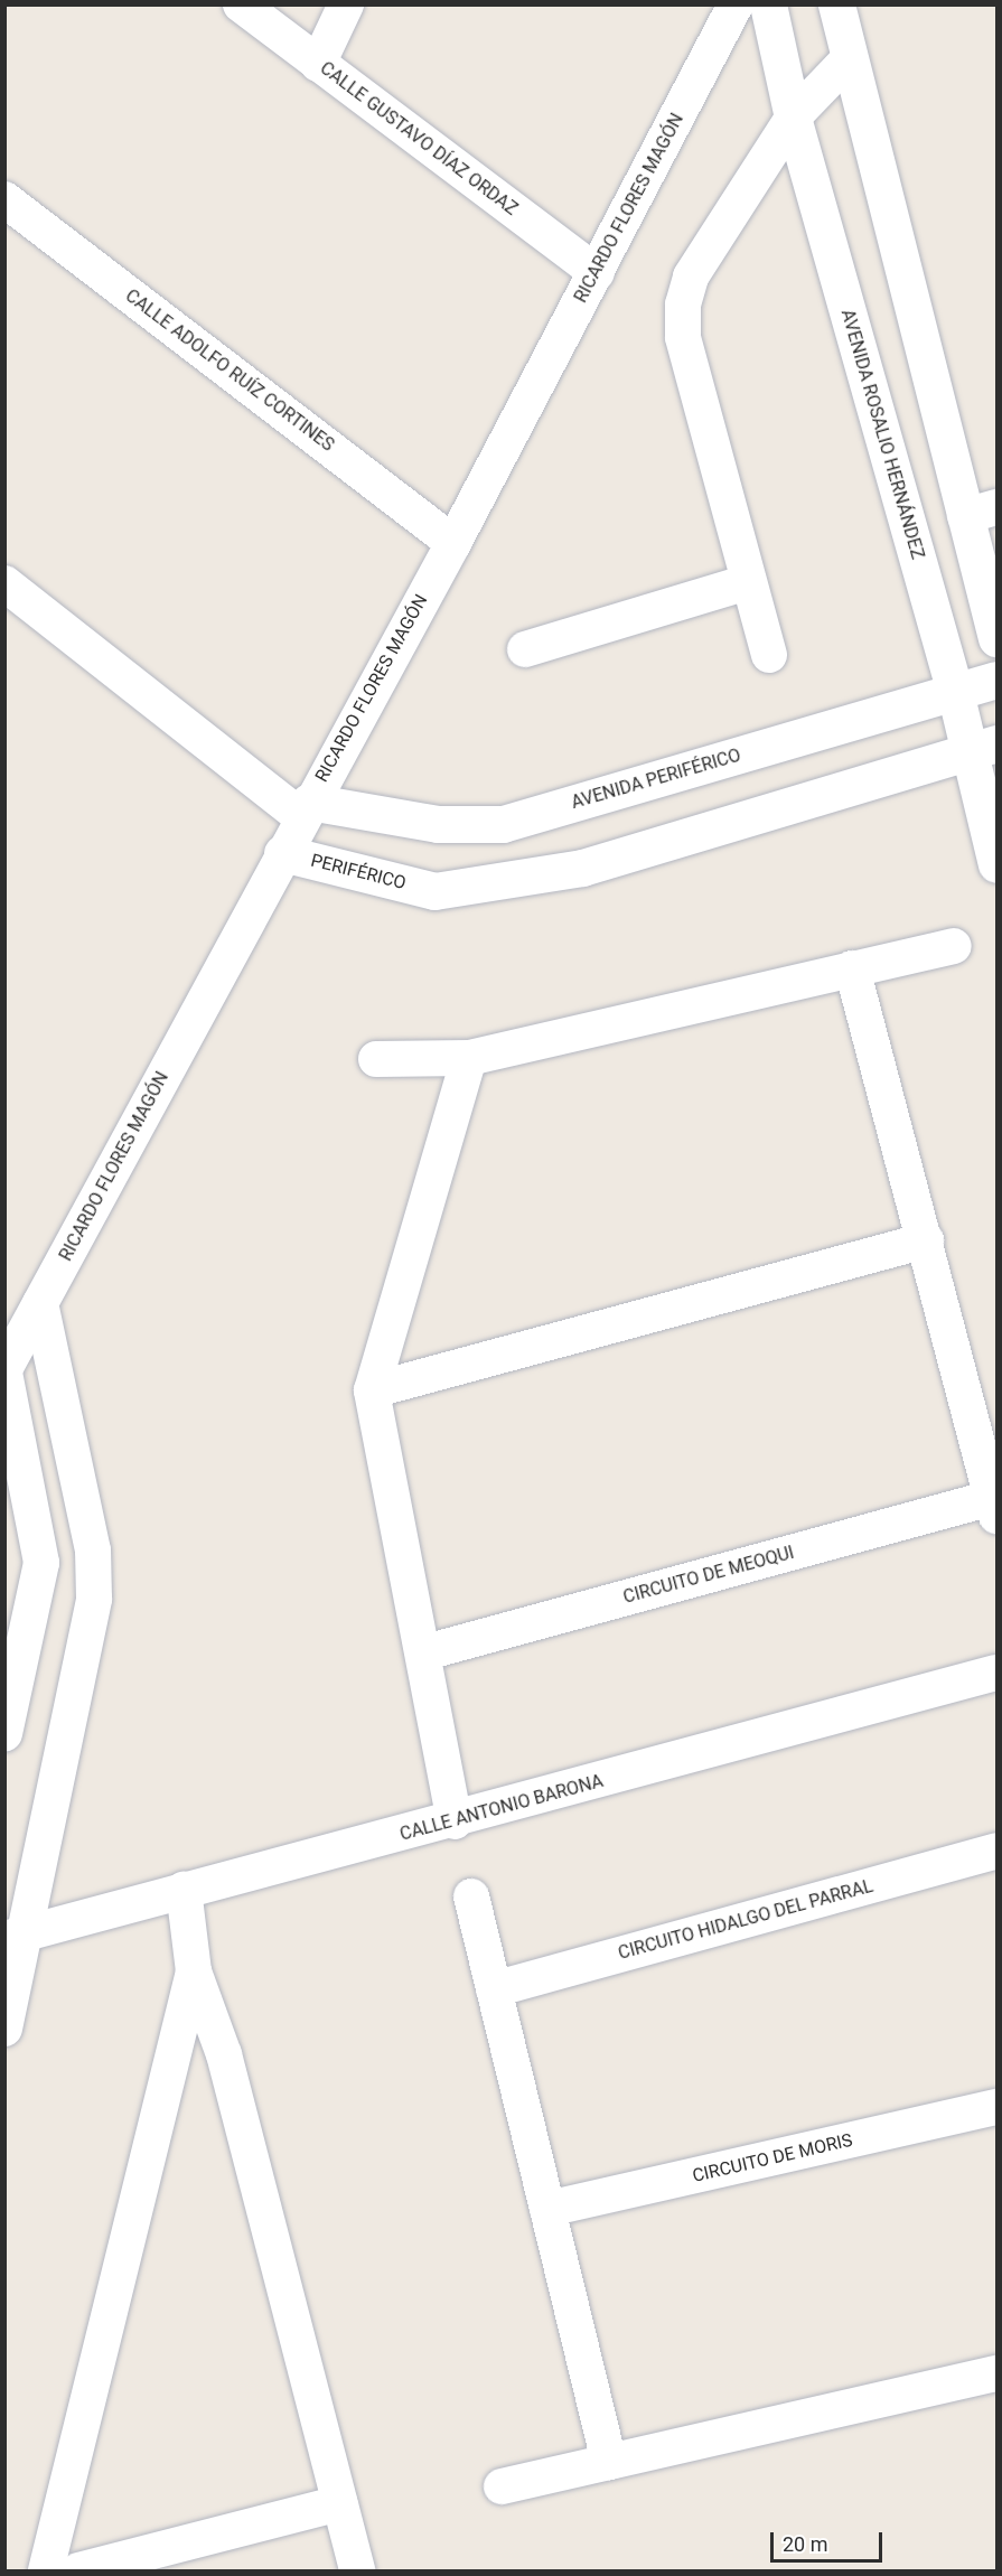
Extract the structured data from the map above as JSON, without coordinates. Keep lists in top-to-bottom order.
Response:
{
  "streets": {
    "street": [
      "CALLE GUSTAVO DÍAZ ORDAZ",
      "RICARDO FLORES MAGÓN",
      "CALLE ADOLFO RUÍZ CORTINES",
      "AVENIDA ROSALIO HERNÁNDEZ",
      "AVENIDA PERIFÉRICO",
      "PERIFÉRICO",
      "CIRCUITO DE MEOQUI",
      "CALLE ANTONIO BARONA",
      "CIRCUITO HIDALGO DEL PARRAL",
      "CIRCUITO DE MORIS"
    ]
  },
  "crossings": [
    ["CALLE GUSTAVO DÍAZ ORDAZ", "RICARDO FLORES MAGÓN"],
    ["RICARDO FLORES MAGÓN", "CALLE ADOLFO RUÍZ CORTINES"],
    ["RICARDO FLORES MAGÓN", "AVENIDA PERIFÉRICO"],
    ["RICARDO FLORES MAGÓN", "PERIFÉRICO"],
    ["AVENIDA ROSALIO HERNÁNDEZ", "AVENIDA PERIFÉRICO"],
    ["AVENIDA ROSALIO HERNÁNDEZ", "PERIFÉRICO"]
  ],
  "scale_bar": "20 m"
}
